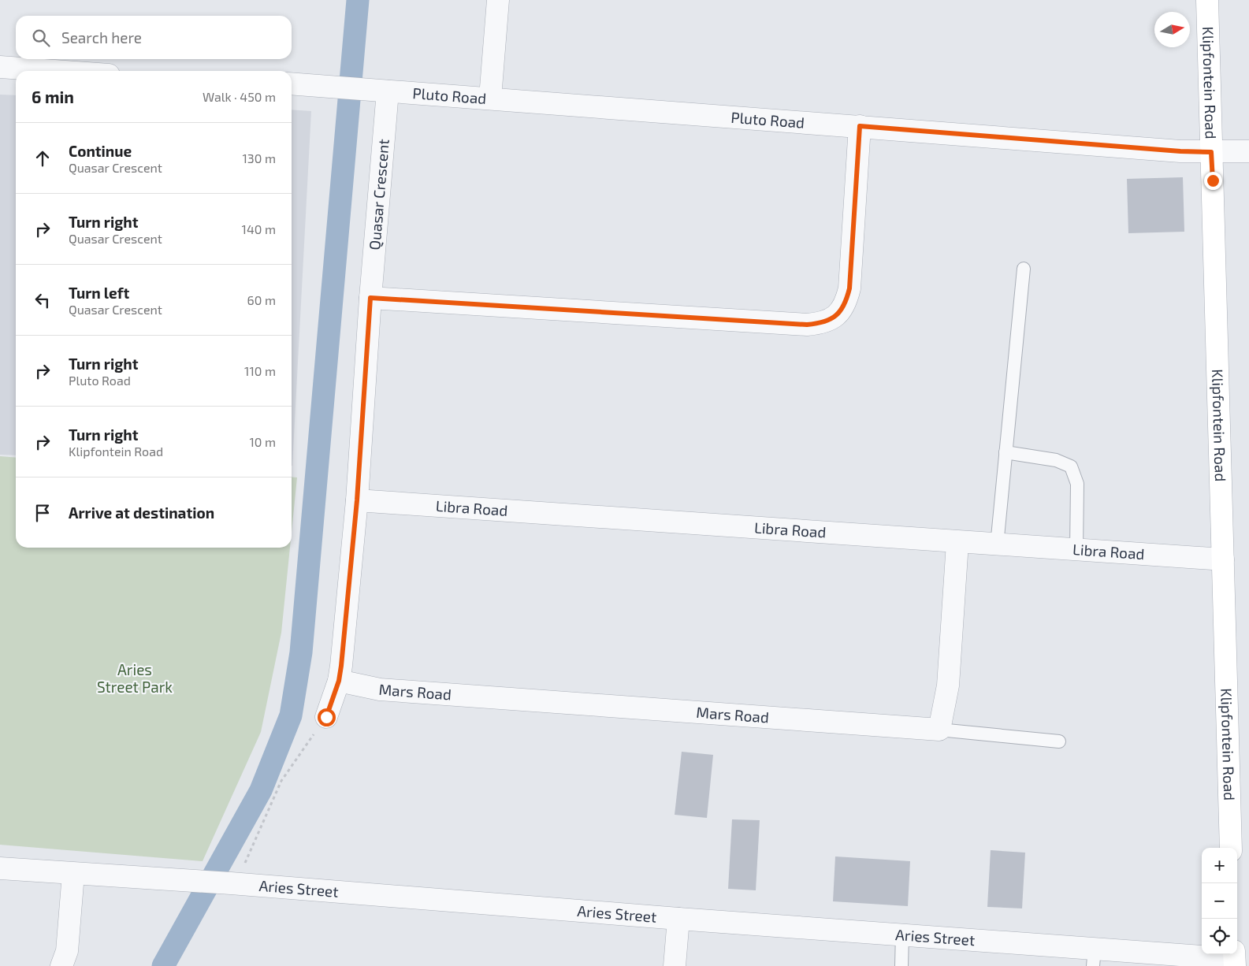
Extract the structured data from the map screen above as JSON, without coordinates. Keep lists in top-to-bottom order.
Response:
{
  "streets": {
    "main road": ["Klipfontein Road"],
    "street": [
      "Pluto Road",
      "Quasar Crescent",
      "Libra Road",
      "Mars Road",
      "Aries Street"
    ]
  },
  "crossings": [
    ["Klipfontein Road", "Pluto Road"],
    ["Klipfontein Road", "Libra Road"],
    ["Pluto Road", "Quasar Crescent"],
    ["Quasar Crescent", "Libra Road"],
    ["Quasar Crescent", "Mars Road"]
  ],
  "parks": ["Aries Street Park"],
  "north": "right",
  "page": {
    "search": "Search here",
    "heading": ["6 min", "Walk · 450 m"],
    "list": [
      ["Continue", "Quasar Crescent", "130 m"],
      ["Turn right", "Quasar Crescent", "140 m"],
      ["Turn left", "Quasar Crescent", "60 m"],
      ["Turn right", "Pluto Road", "110 m"],
      ["Turn right", "Klipfontein Road", "10 m"],
      "Arrive at destination"
    ],
    "map_buttons": ["+", "−"]
  }
}
